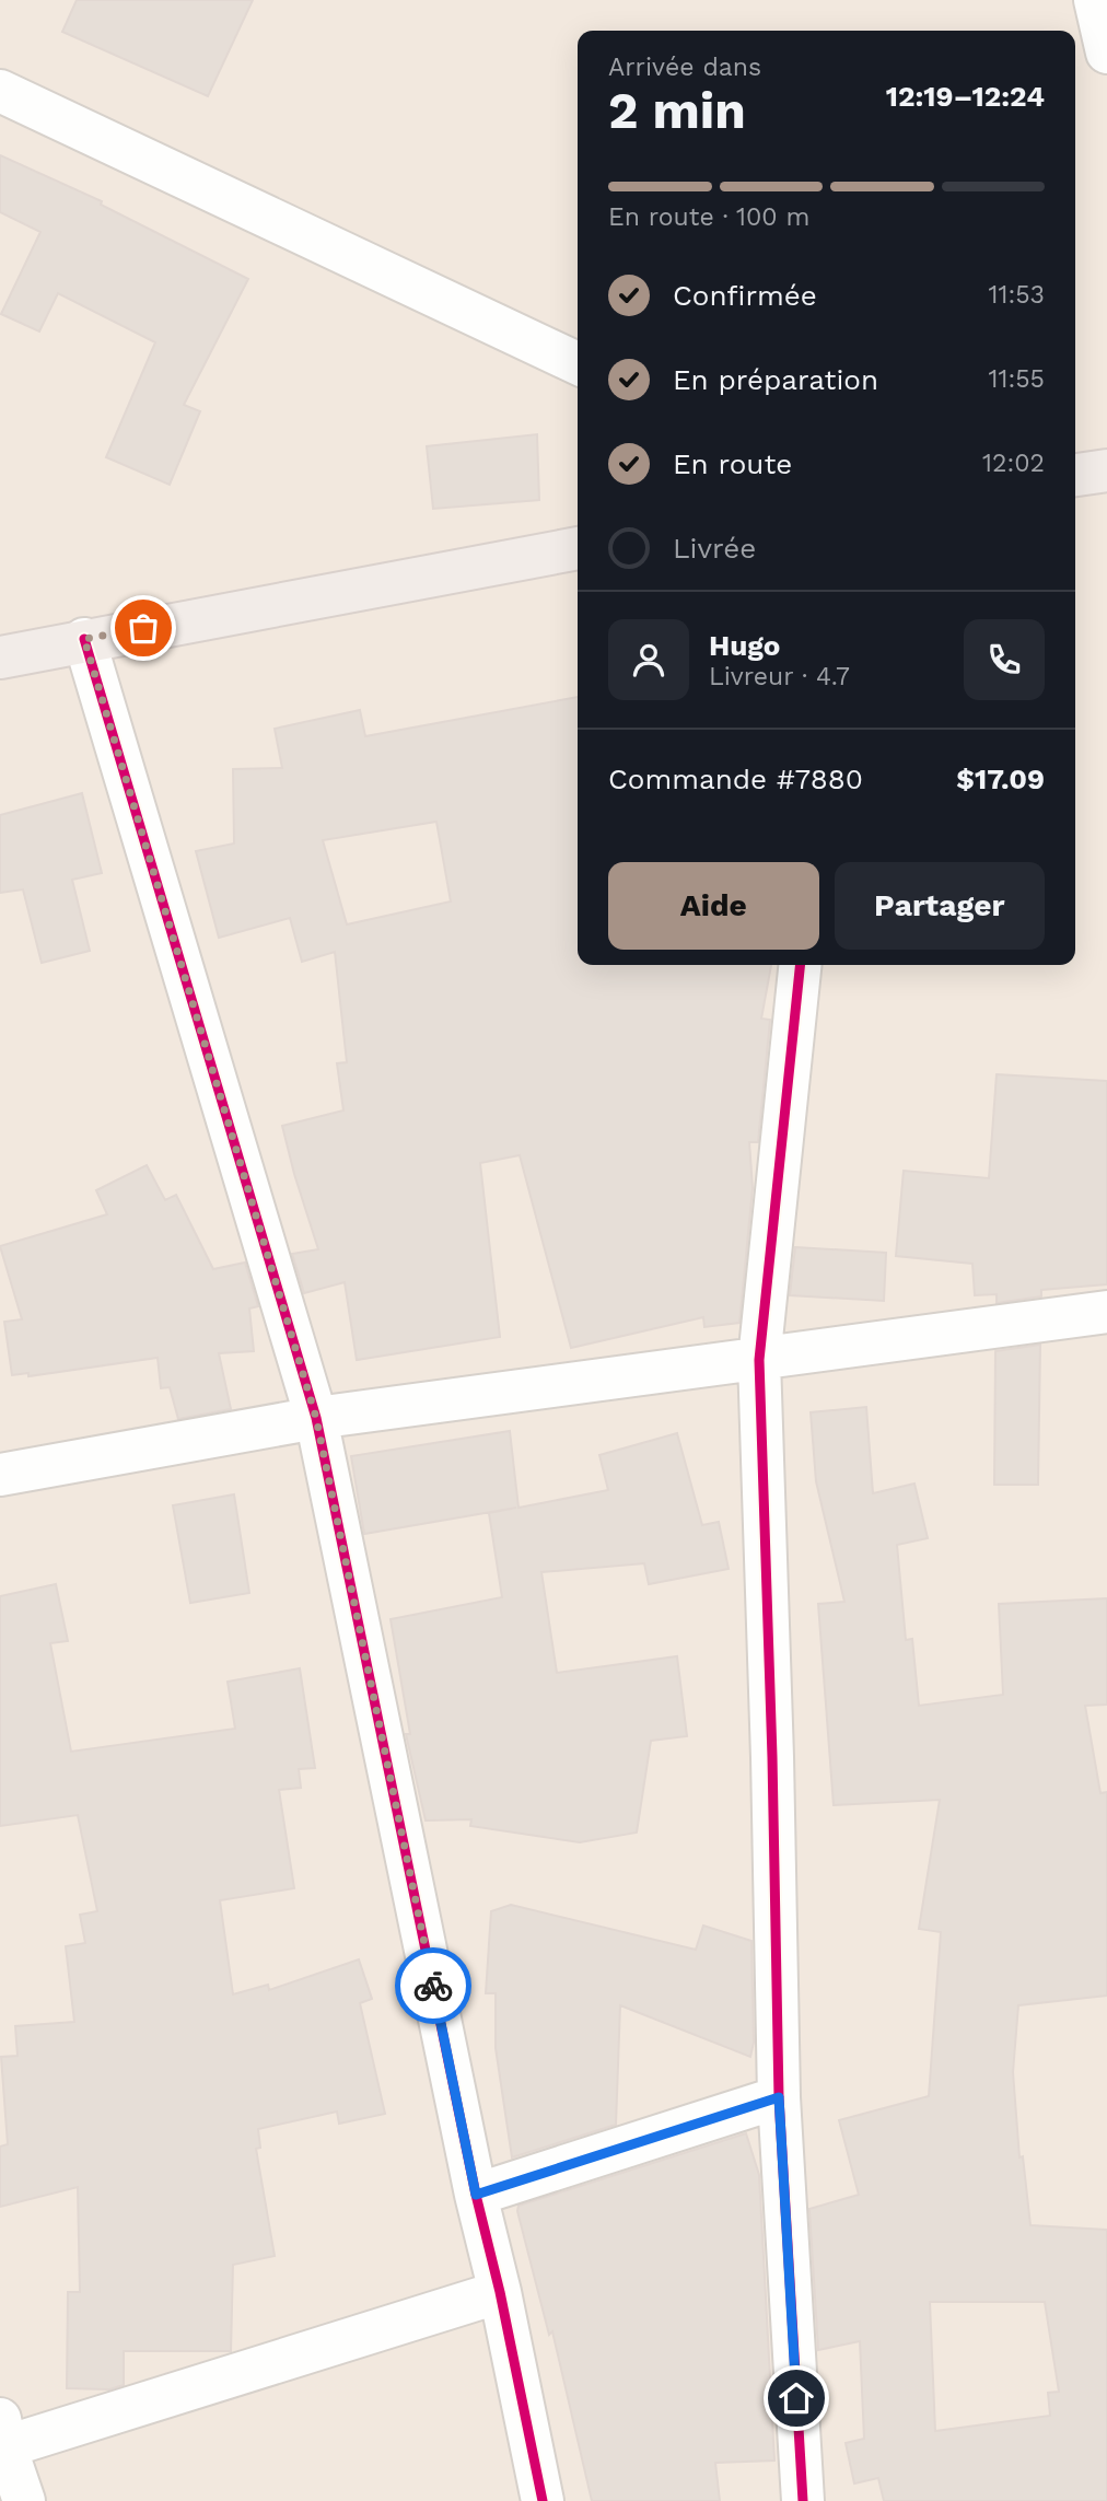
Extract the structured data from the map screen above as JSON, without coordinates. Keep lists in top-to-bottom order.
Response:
{
  "page": {
    "heading": ["2 min", "Arrivée dans", "12:19–12:24"],
    "panel": [
      "Hugo",
      "Livreur · 4.7",
      "Commande #7880",
      "$17.09"
    ],
    "bar": "En route · 100 m",
    "list": [
      ["Confirmée", "11:53"],
      ["En préparation", "11:55"],
      ["En route", "12:02"],
      "Livrée"
    ],
    "buttons": ["Aide", "Partager"]
  }
}
